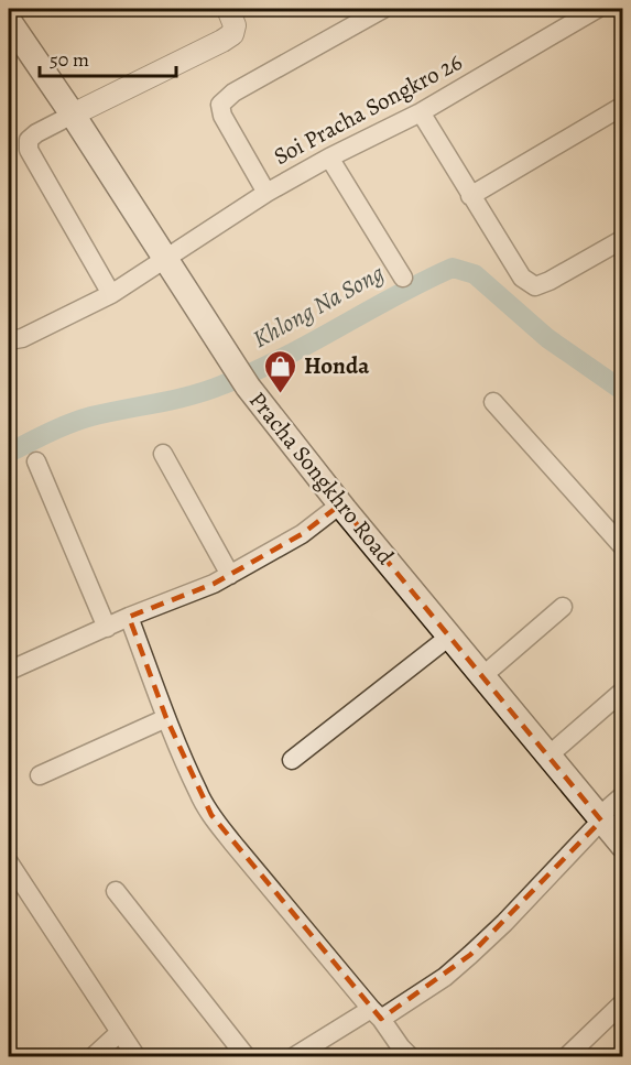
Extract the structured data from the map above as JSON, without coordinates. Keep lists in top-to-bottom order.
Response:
{
  "streets": {
    "main road": ["Pracha Songkhro Road"],
    "street": ["Soi Pracha Songkro 26"]
  },
  "crossings": [
    ["Soi Pracha Songkro 26", "Pracha Songkhro Road"]
  ],
  "water": ["Khlong Na Song"],
  "places": {
    "shop": ["Honda"]
  },
  "scale_bar": "50 m"
}
